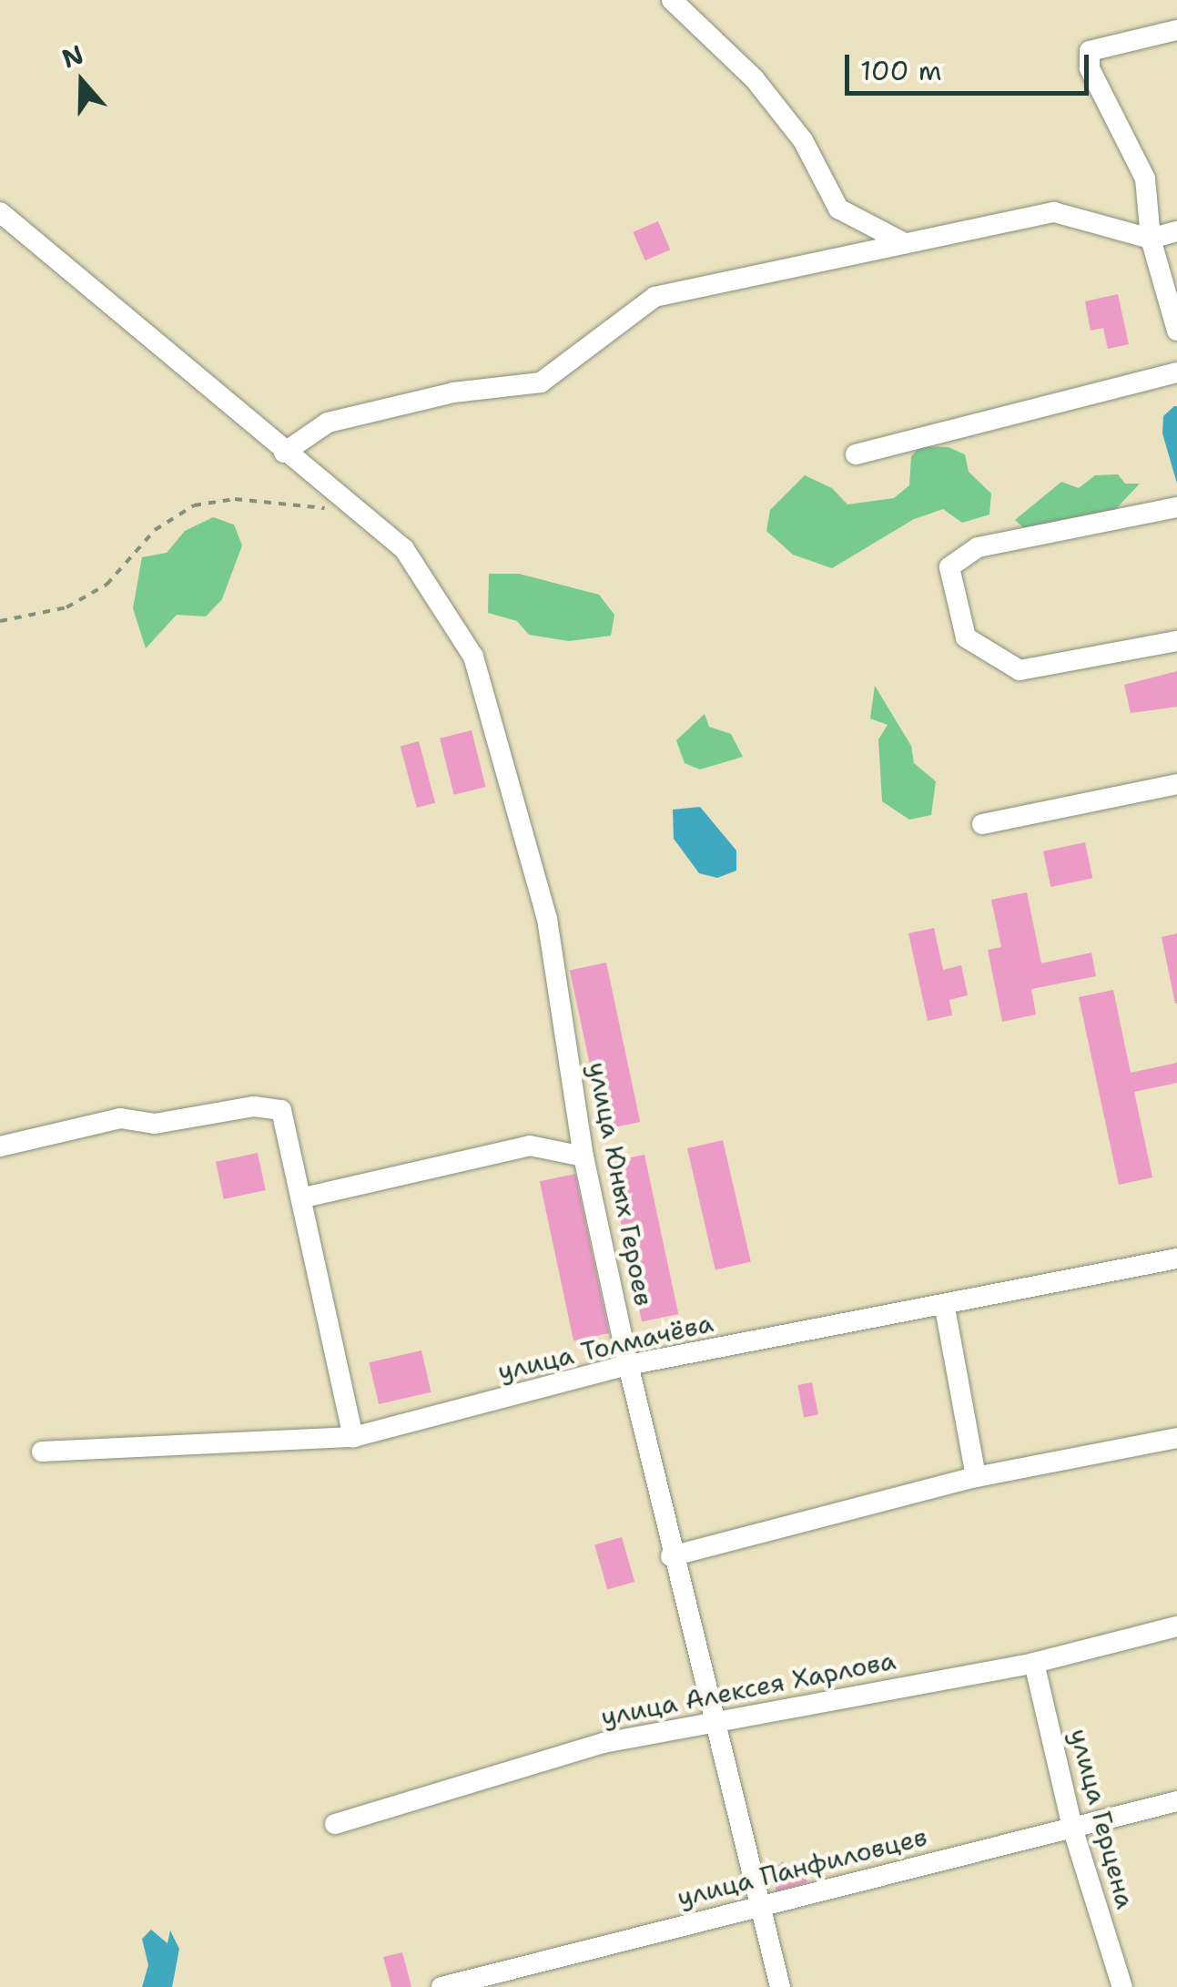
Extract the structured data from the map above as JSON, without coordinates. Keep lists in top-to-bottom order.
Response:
{
  "streets": {
    "street": [
      "улица Юных Героев",
      "улица Толмачёва",
      "улица Алексея Харлова",
      "улица Герцена",
      "улица Панфиловцев"
    ]
  },
  "crossings": [
    ["улица Юных Героев", "улица Толмачёва"],
    ["улица Юных Героев", "улица Алексея Харлова"],
    ["улица Юных Героев", "улица Панфиловцев"],
    ["улица Алексея Харлова", "улица Герцена"],
    ["улица Герцена", "улица Панфиловцев"]
  ],
  "scale_bar": "100 m",
  "north": "top"
}
